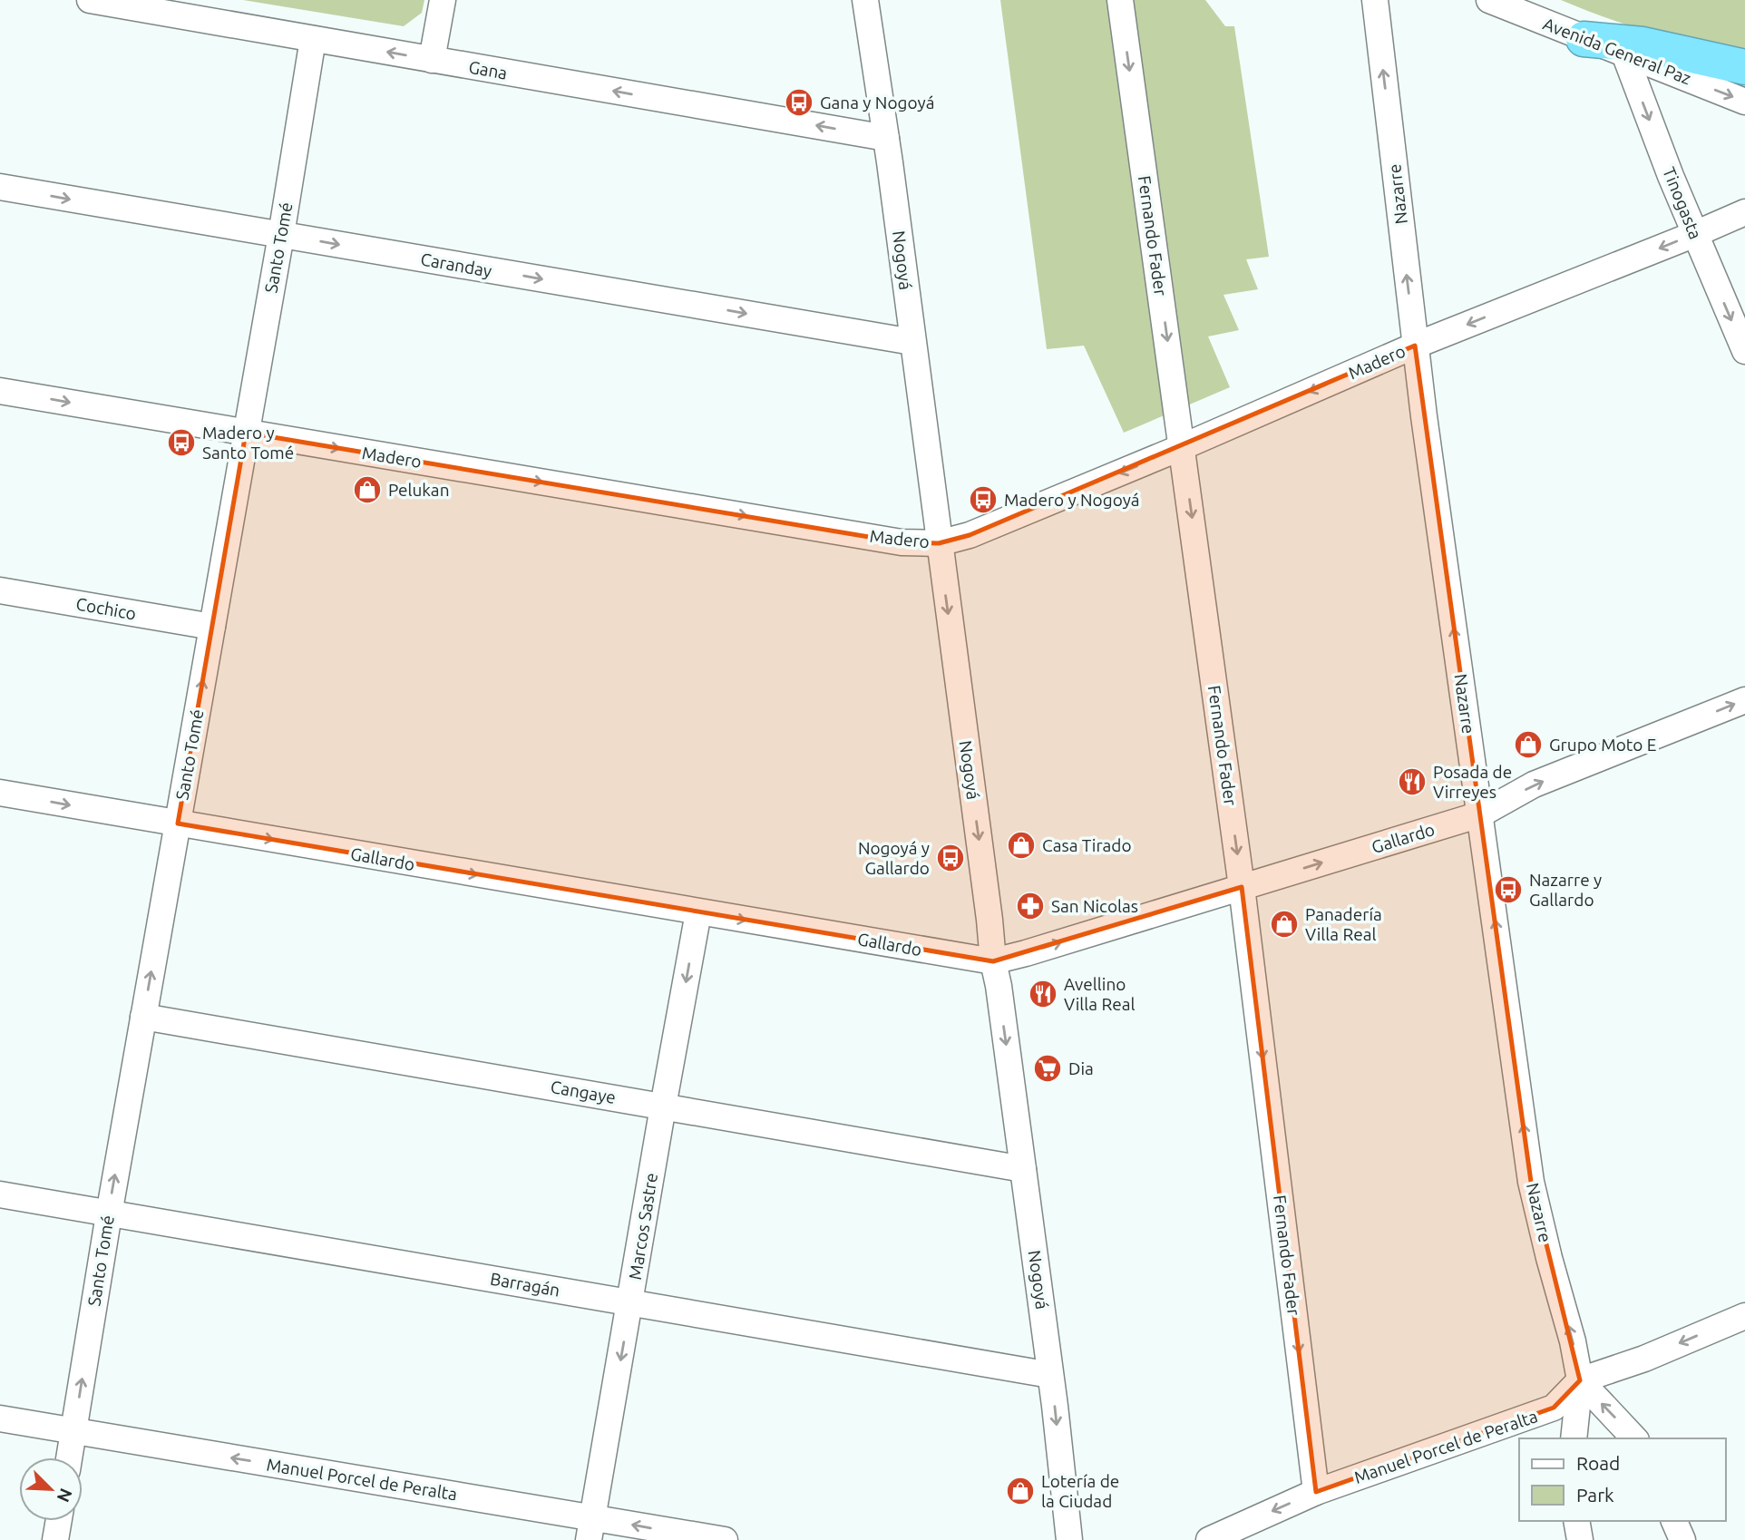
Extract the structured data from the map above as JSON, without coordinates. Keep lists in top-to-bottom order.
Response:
{
  "streets": {
    "street": [
      "Avenida General Paz",
      "Gana",
      "Nazarre",
      "Tinogasta",
      "Fernando Fader",
      "Santo Tomé",
      "Nogoyá",
      "Caranday",
      "Madero",
      "Cochico",
      "Gallardo",
      "Cangaye",
      "Marcos Sastre",
      "Barragán",
      "Manuel Porcel de Peralta"
    ]
  },
  "crossings": [
    ["Avenida General Paz", "Tinogasta"],
    ["Gana", "Santo Tomé"],
    ["Gana", "Nogoyá"],
    ["Nazarre", "Madero"],
    ["Nazarre", "Gallardo"],
    ["Nazarre", "Manuel Porcel de Peralta"],
    ["Tinogasta", "Madero"],
    ["Fernando Fader", "Madero"],
    ["Fernando Fader", "Gallardo"],
    ["Fernando Fader", "Manuel Porcel de Peralta"],
    ["Santo Tomé", "Caranday"],
    ["Santo Tomé", "Madero"],
    ["Santo Tomé", "Cochico"],
    ["Santo Tomé", "Gallardo"],
    ["Santo Tomé", "Cangaye"],
    ["Santo Tomé", "Barragán"],
    ["Santo Tomé", "Manuel Porcel de Peralta"],
    ["Nogoyá", "Caranday"],
    ["Nogoyá", "Madero"],
    ["Nogoyá", "Gallardo"],
    ["Nogoyá", "Cangaye"],
    ["Nogoyá", "Barragán"],
    ["Gallardo", "Marcos Sastre"],
    ["Cangaye", "Marcos Sastre"],
    ["Marcos Sastre", "Barragán"],
    ["Marcos Sastre", "Manuel Porcel de Peralta"]
  ],
  "one_way": [
    "Avenida General Paz",
    "Gana",
    "Nazarre",
    "Tinogasta",
    "Fernando Fader",
    "Santo Tomé",
    "Nogoyá",
    "Caranday",
    "Gallardo",
    "Marcos Sastre",
    "Manuel Porcel de Peralta"
  ],
  "places": {
    "bus stop": [
      "Gana y Nogoyá",
      "Madero y Santo Tomé",
      "Madero y Nogoyá",
      "Nogoyá y Gallardo",
      "Nazarre y Gallardo"
    ],
    "shop": [
      "Pelukan",
      "Grupo Moto E",
      "Casa Tirado",
      "Panadería Villa Real",
      "Lotería de la Ciudad"
    ],
    "restaurant": ["Posada de Virreyes", "Avellino Villa Real"],
    "pharmacy": ["San Nicolas"],
    "supermarket": ["Dia"]
  },
  "legend": ["Road", "Park"],
  "north": "bottom right"
}
